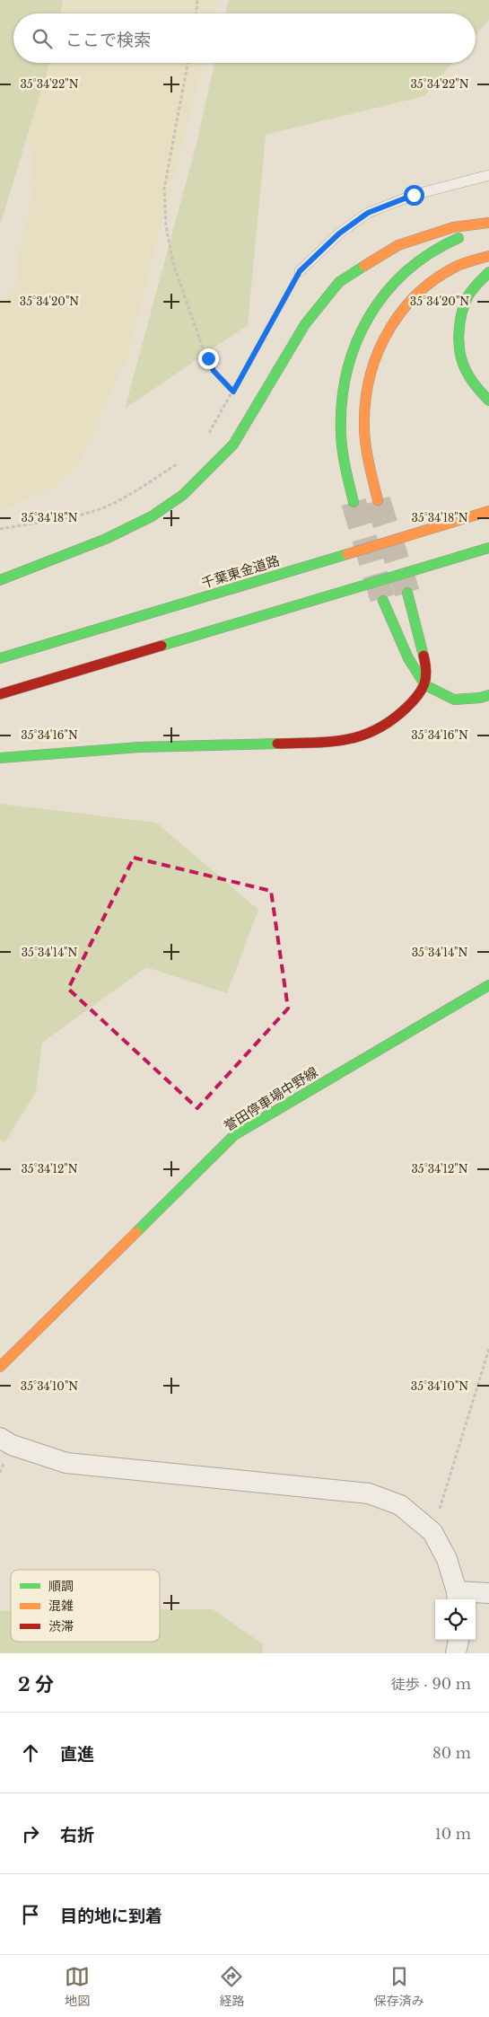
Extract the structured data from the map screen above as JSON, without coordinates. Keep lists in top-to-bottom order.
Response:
{
  "streets": {
    "main road": ["千葉東金道路", "誉田停車場中野線"]
  },
  "legend": ["順調", "混雑", "渋滞"],
  "page": {
    "search": "ここで検索",
    "heading": ["2 分", "徒歩 · 90 m"],
    "list": [
      ["直進", "80 m"],
      ["右折", "10 m"],
      "目的地に到着"
    ],
    "nav": ["地図", "経路", "保存済み"]
  },
  "coordinates": [
    "35°34'22\"N",
    "35°34'20\"N",
    "35°34'18\"N",
    "35°34'16\"N",
    "35°34'14\"N",
    "35°34'12\"N",
    "35°34'10\"N"
  ]
}
